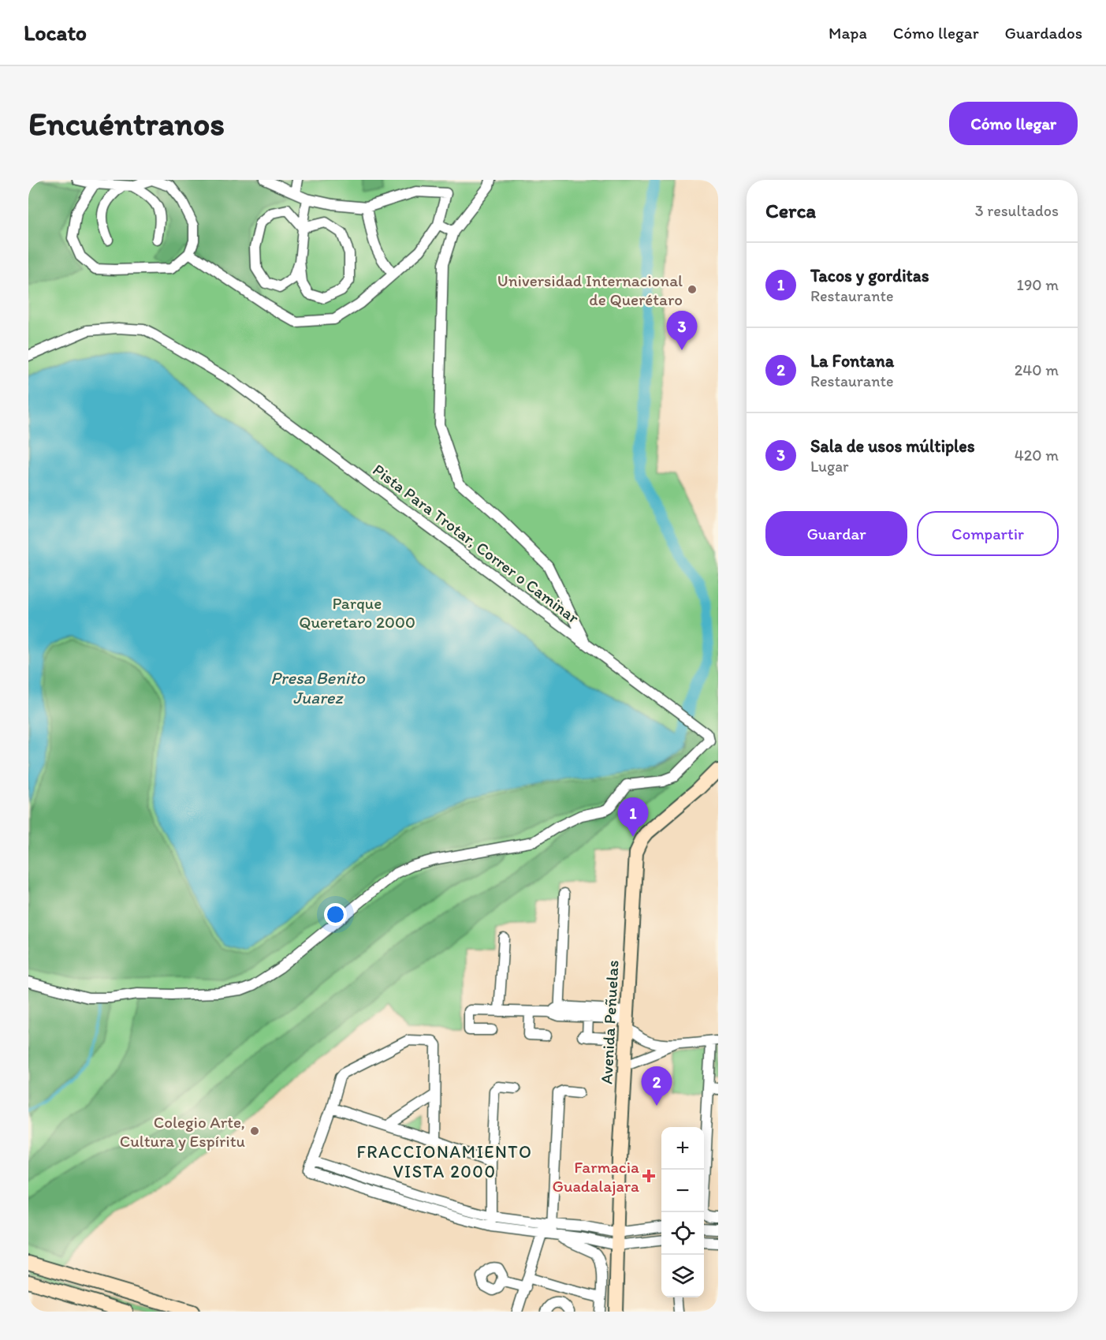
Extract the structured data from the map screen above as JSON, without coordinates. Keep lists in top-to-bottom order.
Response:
{
  "streets": {
    "street": ["Pista Para Trotar, Correr o Caminar", "Avenida Peñuelas"]
  },
  "districts": ["FRACCIONAMIENTO VISTA 2000"],
  "water": ["Presa Benito Juarez"],
  "parks": ["Parque Queretaro 2000"],
  "places": {
    "other": ["Universidad Internacional de Querétaro", "Colegio Arte, Cultura y Espíritu"],
    "health": ["Farmacia Guadalajara"]
  },
  "page": {
    "header": "Locato",
    "nav": ["Mapa", "Cómo llegar", "Guardados"],
    "buttons": [
      "Cómo llegar",
      ["Guardar", "Compartir"]
    ],
    "title": "Encuéntranos",
    "heading": ["Cerca", "3 resultados"],
    "list": [
      {
        "mark": "1",
        "name": "Tacos y gorditas",
        "note": "Restaurante",
        "value": "190 m"
      },
      {
        "mark": "2",
        "name": "La Fontana",
        "note": "Restaurante",
        "value": "240 m"
      },
      {
        "mark": "3",
        "name": "Sala de usos múltiples",
        "note": "Lugar",
        "value": "420 m"
      }
    ],
    "pins": ["3", "1", "2"],
    "map_buttons": ["+", "−"]
  }
}
